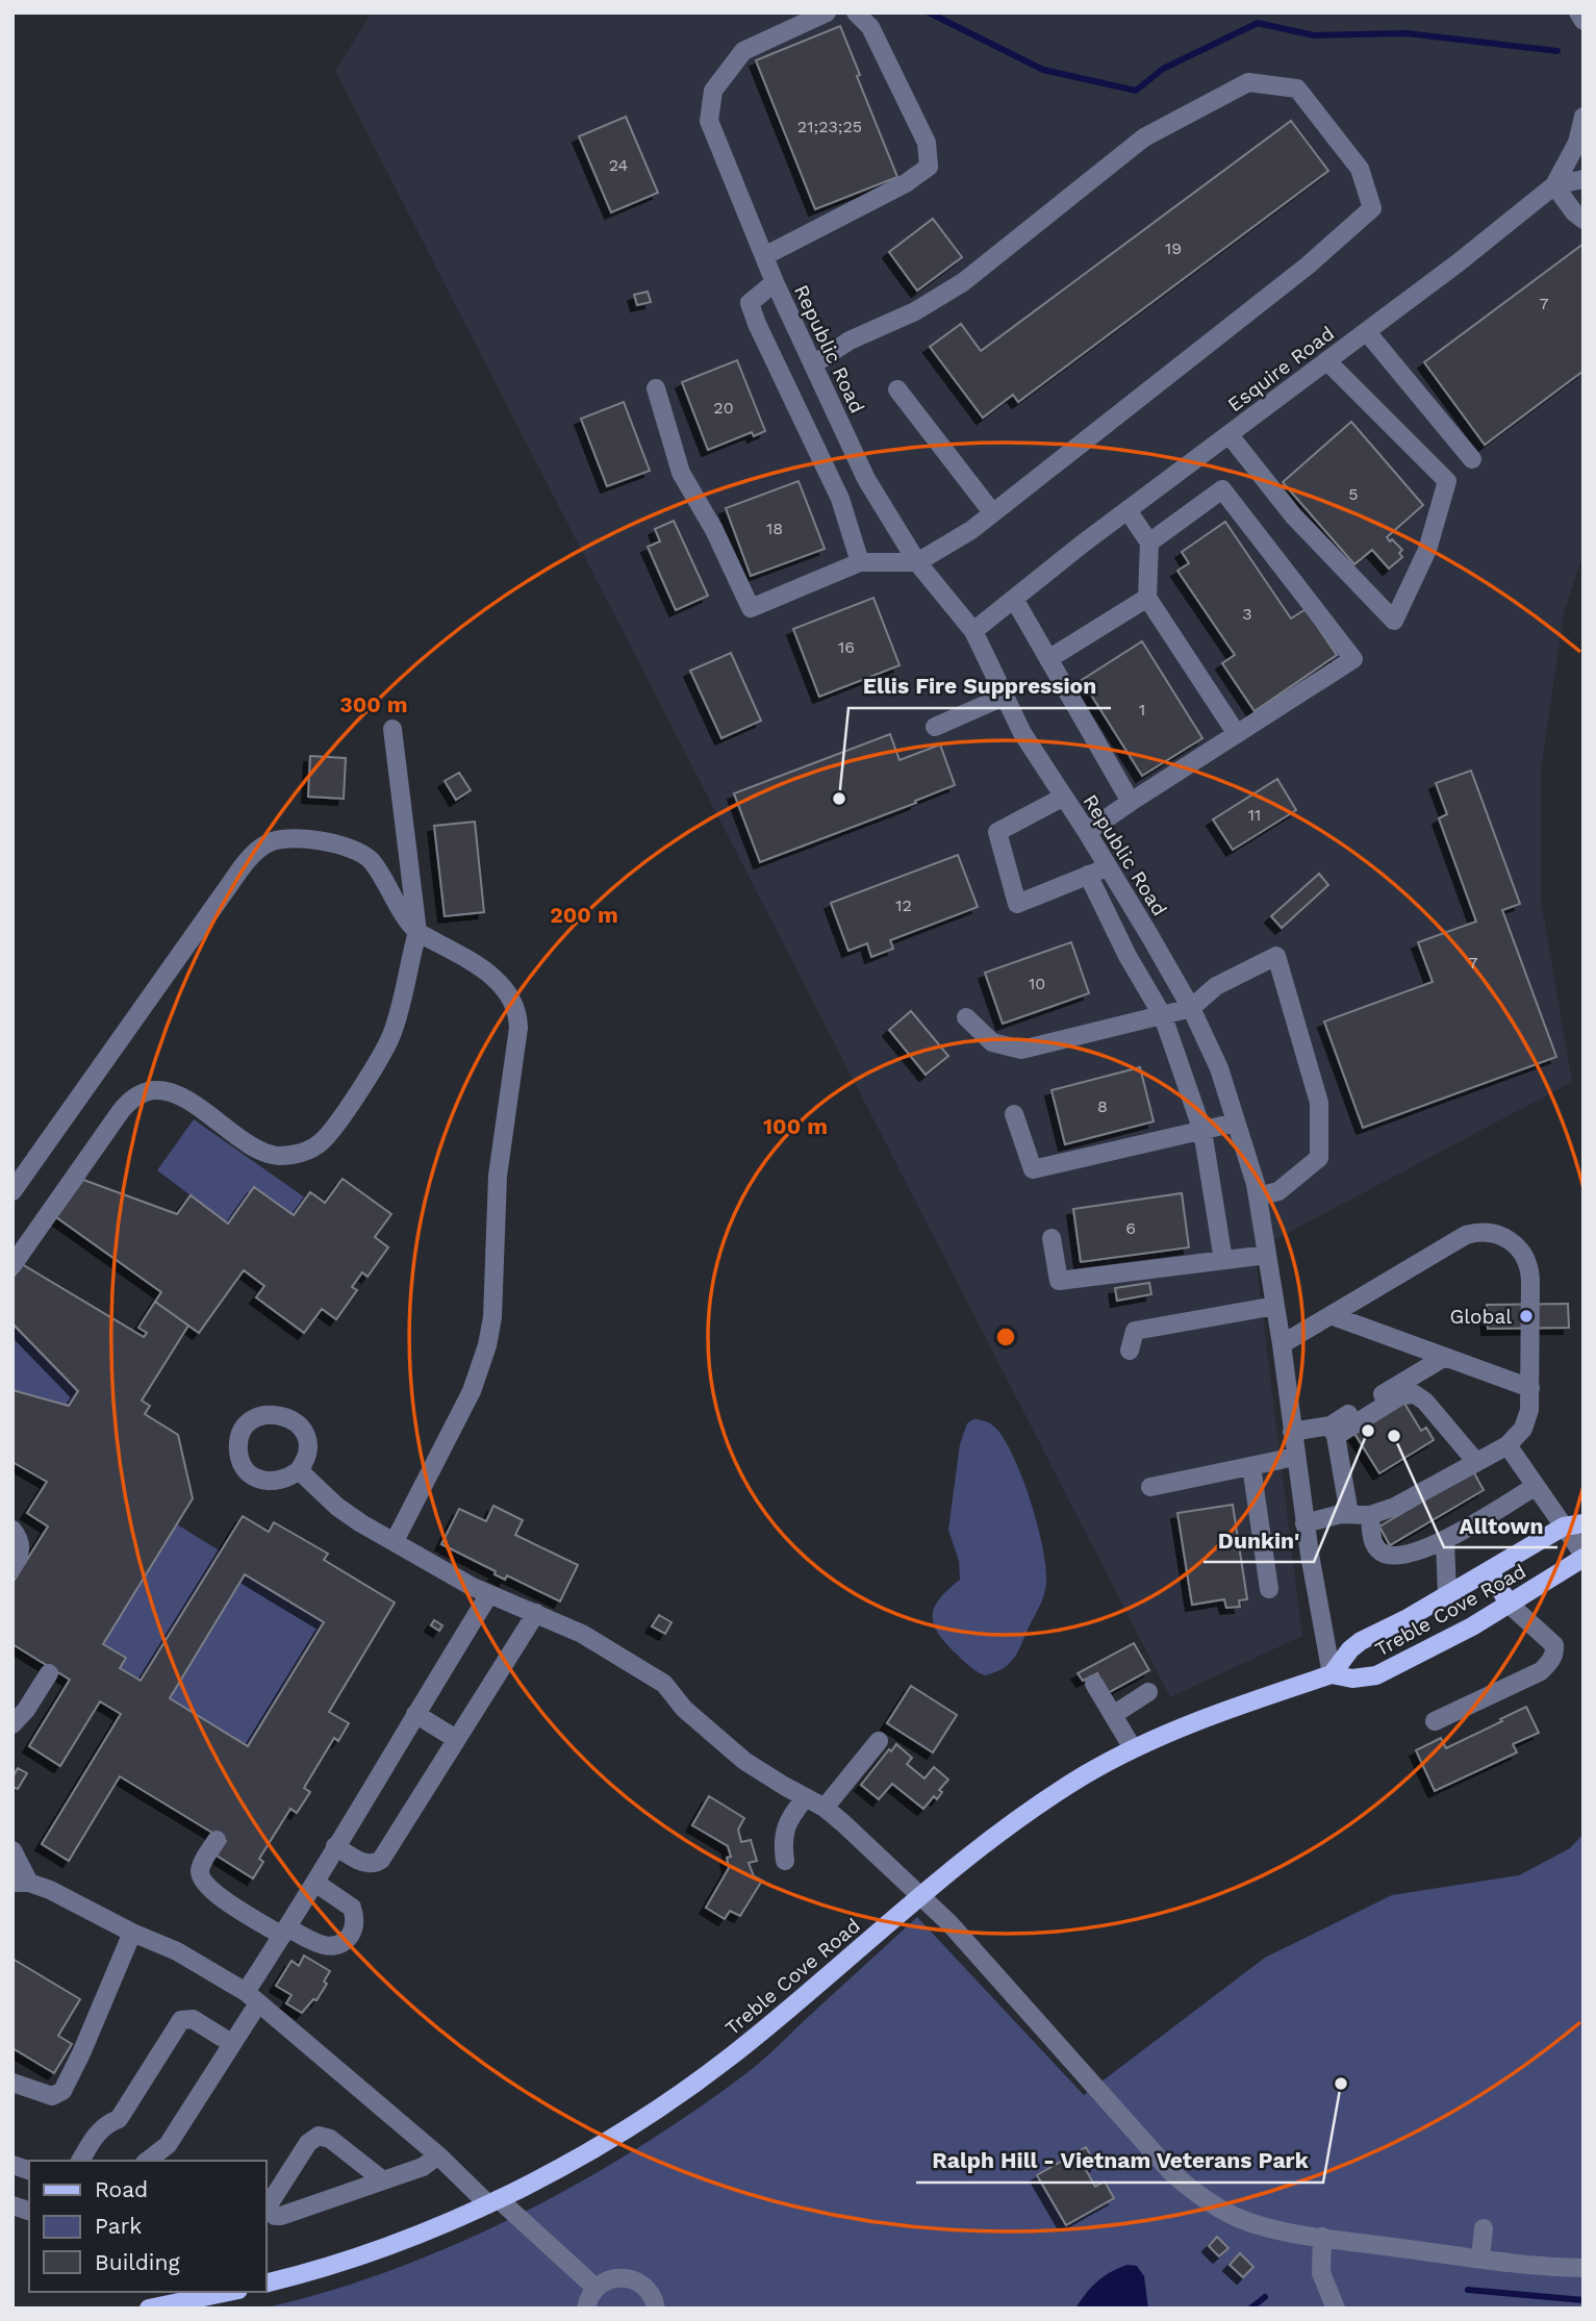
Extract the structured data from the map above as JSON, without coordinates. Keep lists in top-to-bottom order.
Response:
{
  "streets": {
    "main road": ["Treble Cove Road"],
    "street": ["Republic Road", "Esquire Road"]
  },
  "crossings": [
    ["Republic Road", "Esquire Road"],
    ["Republic Road", "Treble Cove Road"]
  ],
  "places": [
    "Ellis Fire Suppression",
    "Global",
    "Dunkin'",
    "Alltown",
    "Ralph Hill - Vietnam Veterans Park"
  ],
  "house_numbers": [
    "21;23;25",
    "24",
    "19",
    "7",
    "20",
    "5",
    "18",
    "3",
    "16",
    "1",
    "11",
    "12",
    "7",
    "10",
    "8",
    "6"
  ],
  "legend": ["Road", "Park", "Building"],
  "rings": ["300 m", "200 m", "100 m"]
}
